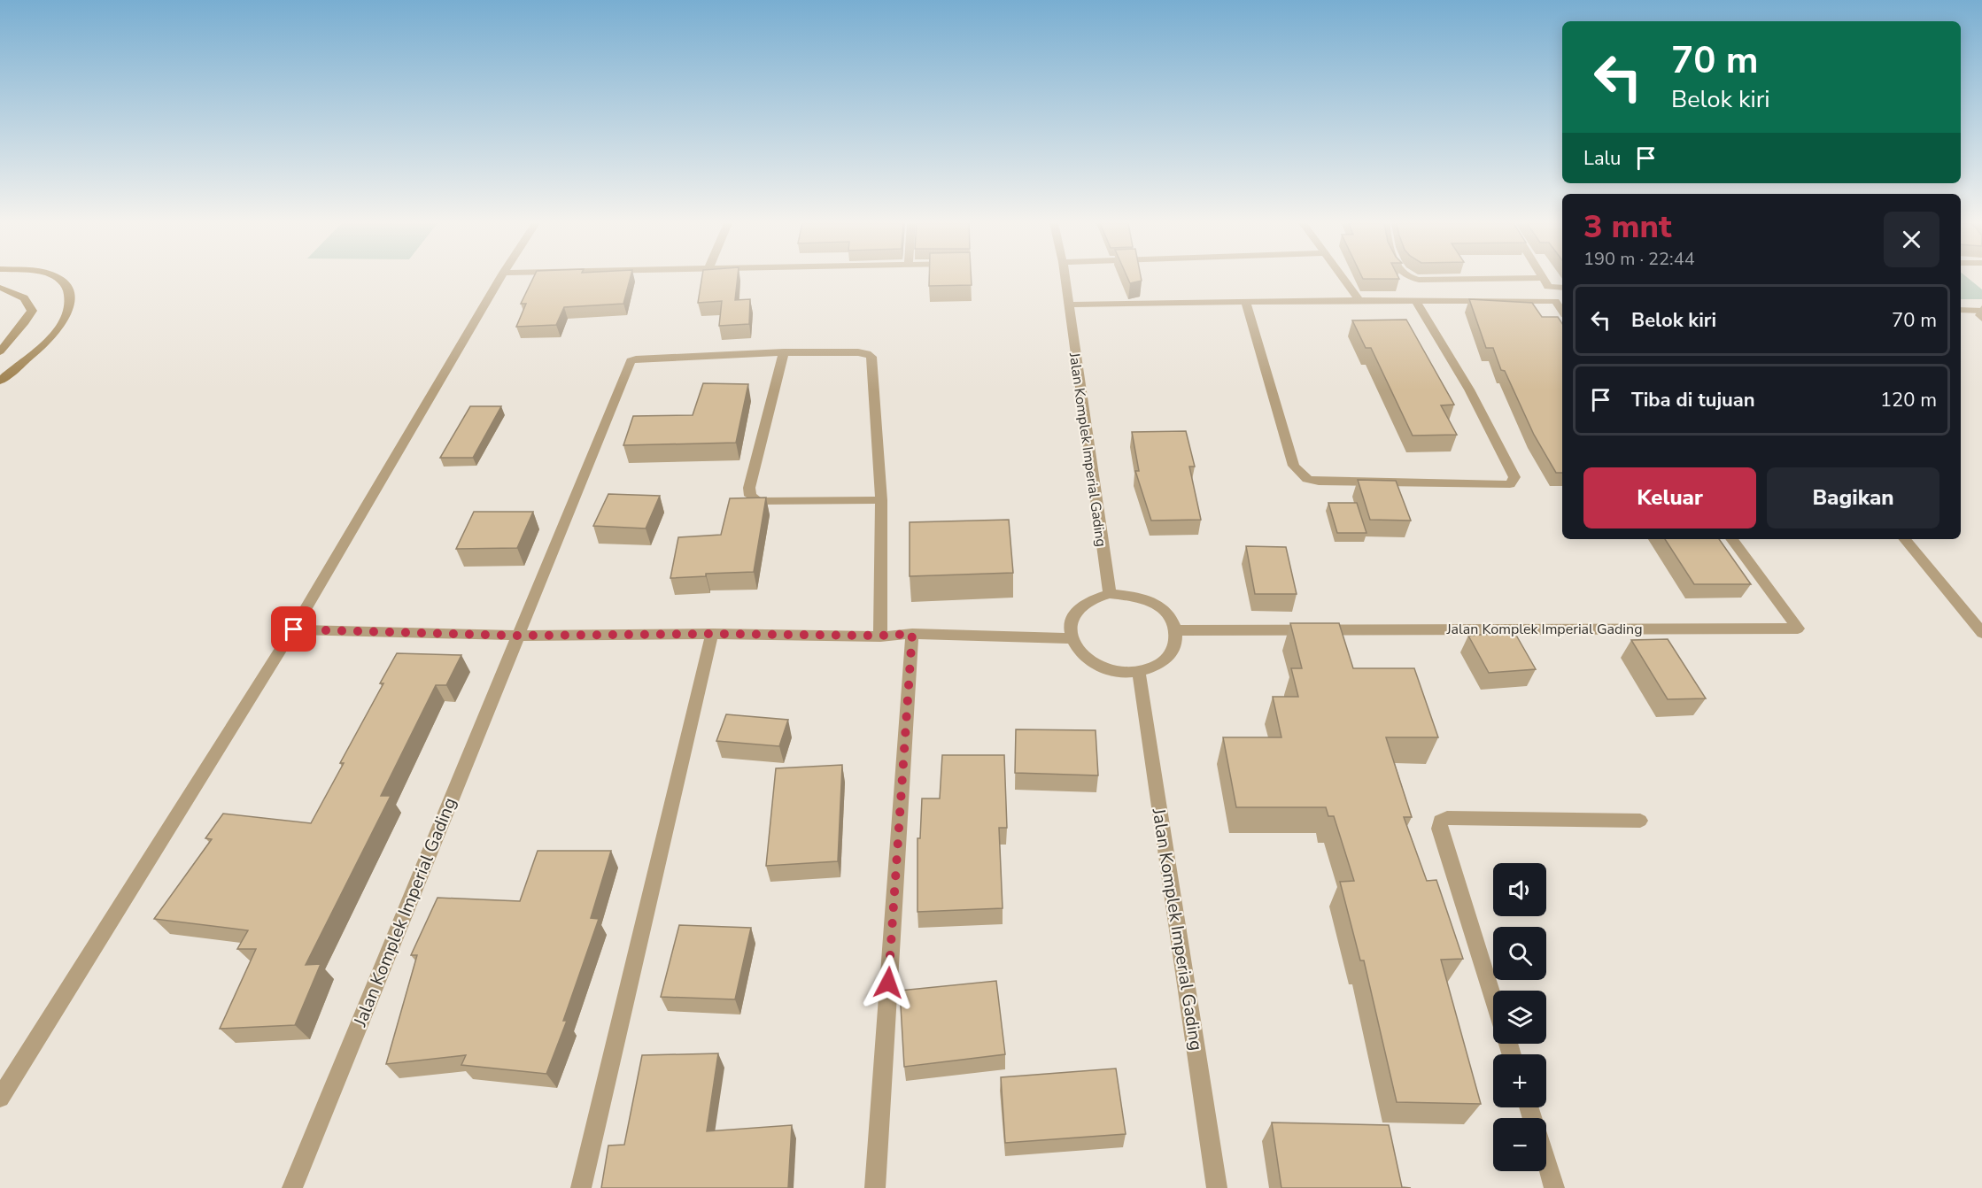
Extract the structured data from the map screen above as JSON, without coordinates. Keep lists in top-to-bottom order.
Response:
{
  "streets": {
    "street": ["Jalan Komplek Imperial Gading"]
  },
  "page": {
    "turn": ["70 m", "Belok kiri"],
    "then": "Lalu",
    "heading": ["3 mnt", "190 m · 22:44"],
    "list": [
      {
        "name": "Belok kiri",
        "value": "70 m"
      },
      {
        "name": "Tiba di tujuan",
        "value": "120 m"
      }
    ],
    "buttons": ["Keluar", "Bagikan"],
    "map_buttons": ["+", "−"]
  }
}
